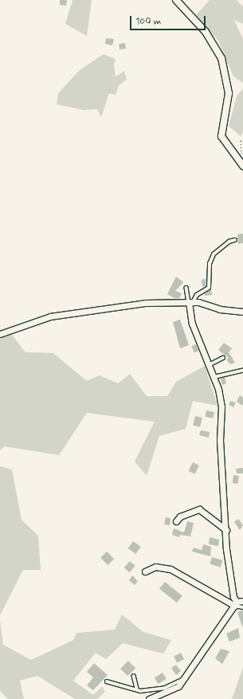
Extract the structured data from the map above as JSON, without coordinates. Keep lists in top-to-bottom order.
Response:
{
  "scale_bar": "100 m"
}
